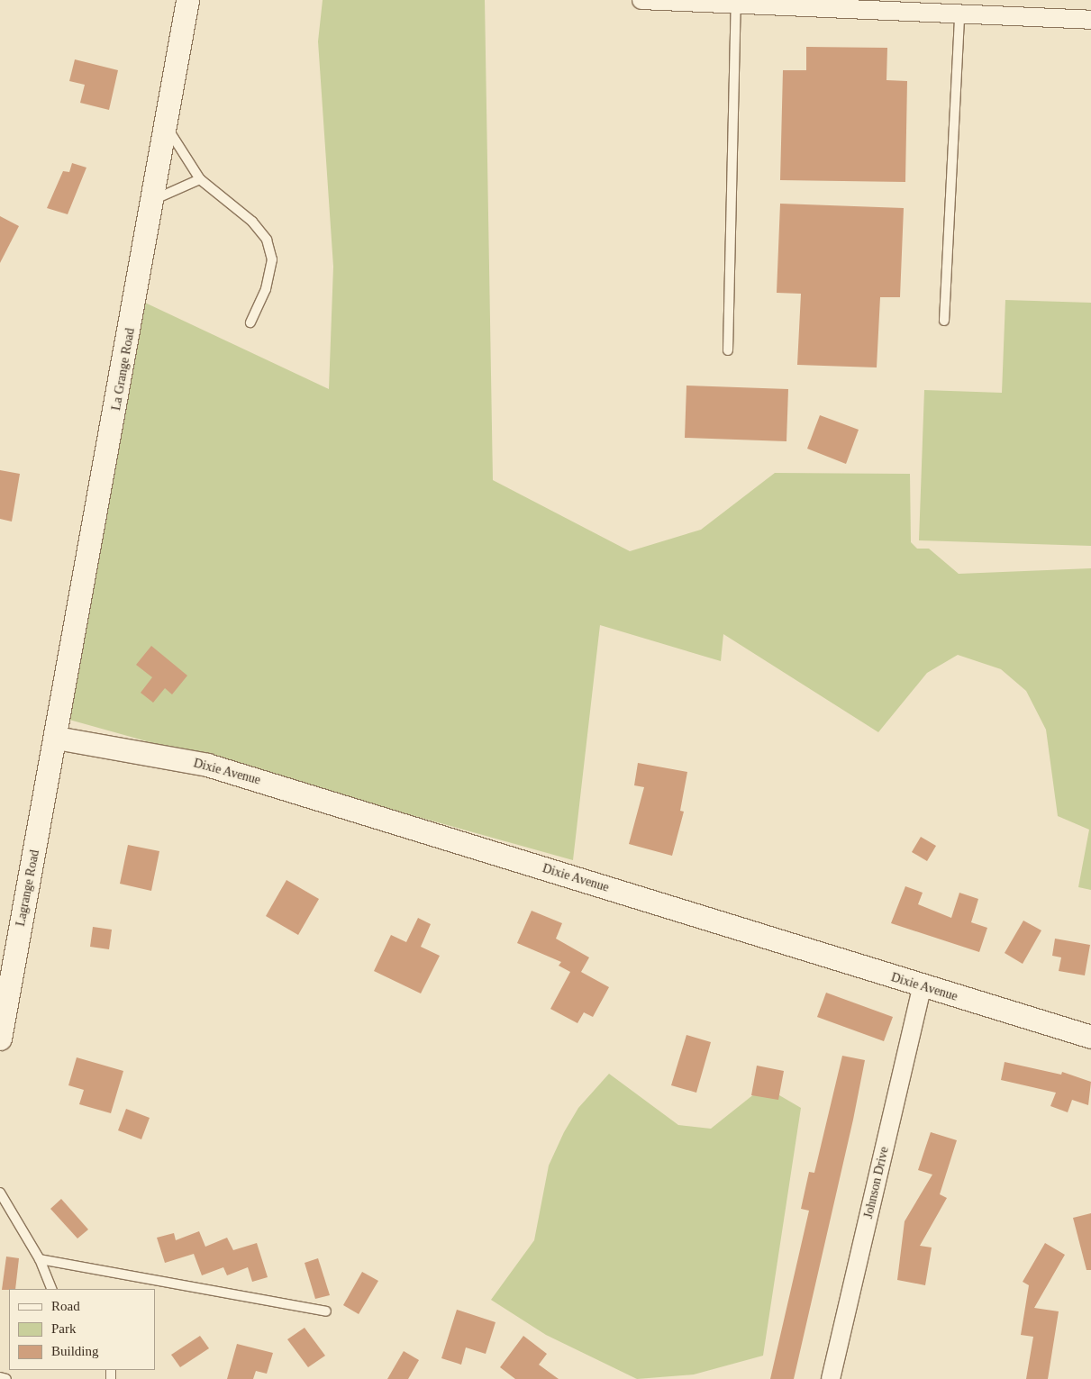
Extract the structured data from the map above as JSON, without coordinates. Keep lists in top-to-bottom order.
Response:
{
  "streets": {
    "street": [
      "La Grange Road",
      "Dixie Avenue",
      "Lagrange Road",
      "Johnson Drive"
    ]
  },
  "crossings": [
    ["La Grange Road", "Dixie Avenue"],
    ["La Grange Road", "Lagrange Road"],
    ["Dixie Avenue", "Lagrange Road"],
    ["Dixie Avenue", "Johnson Drive"]
  ],
  "legend": ["Road", "Park", "Building"]
}
